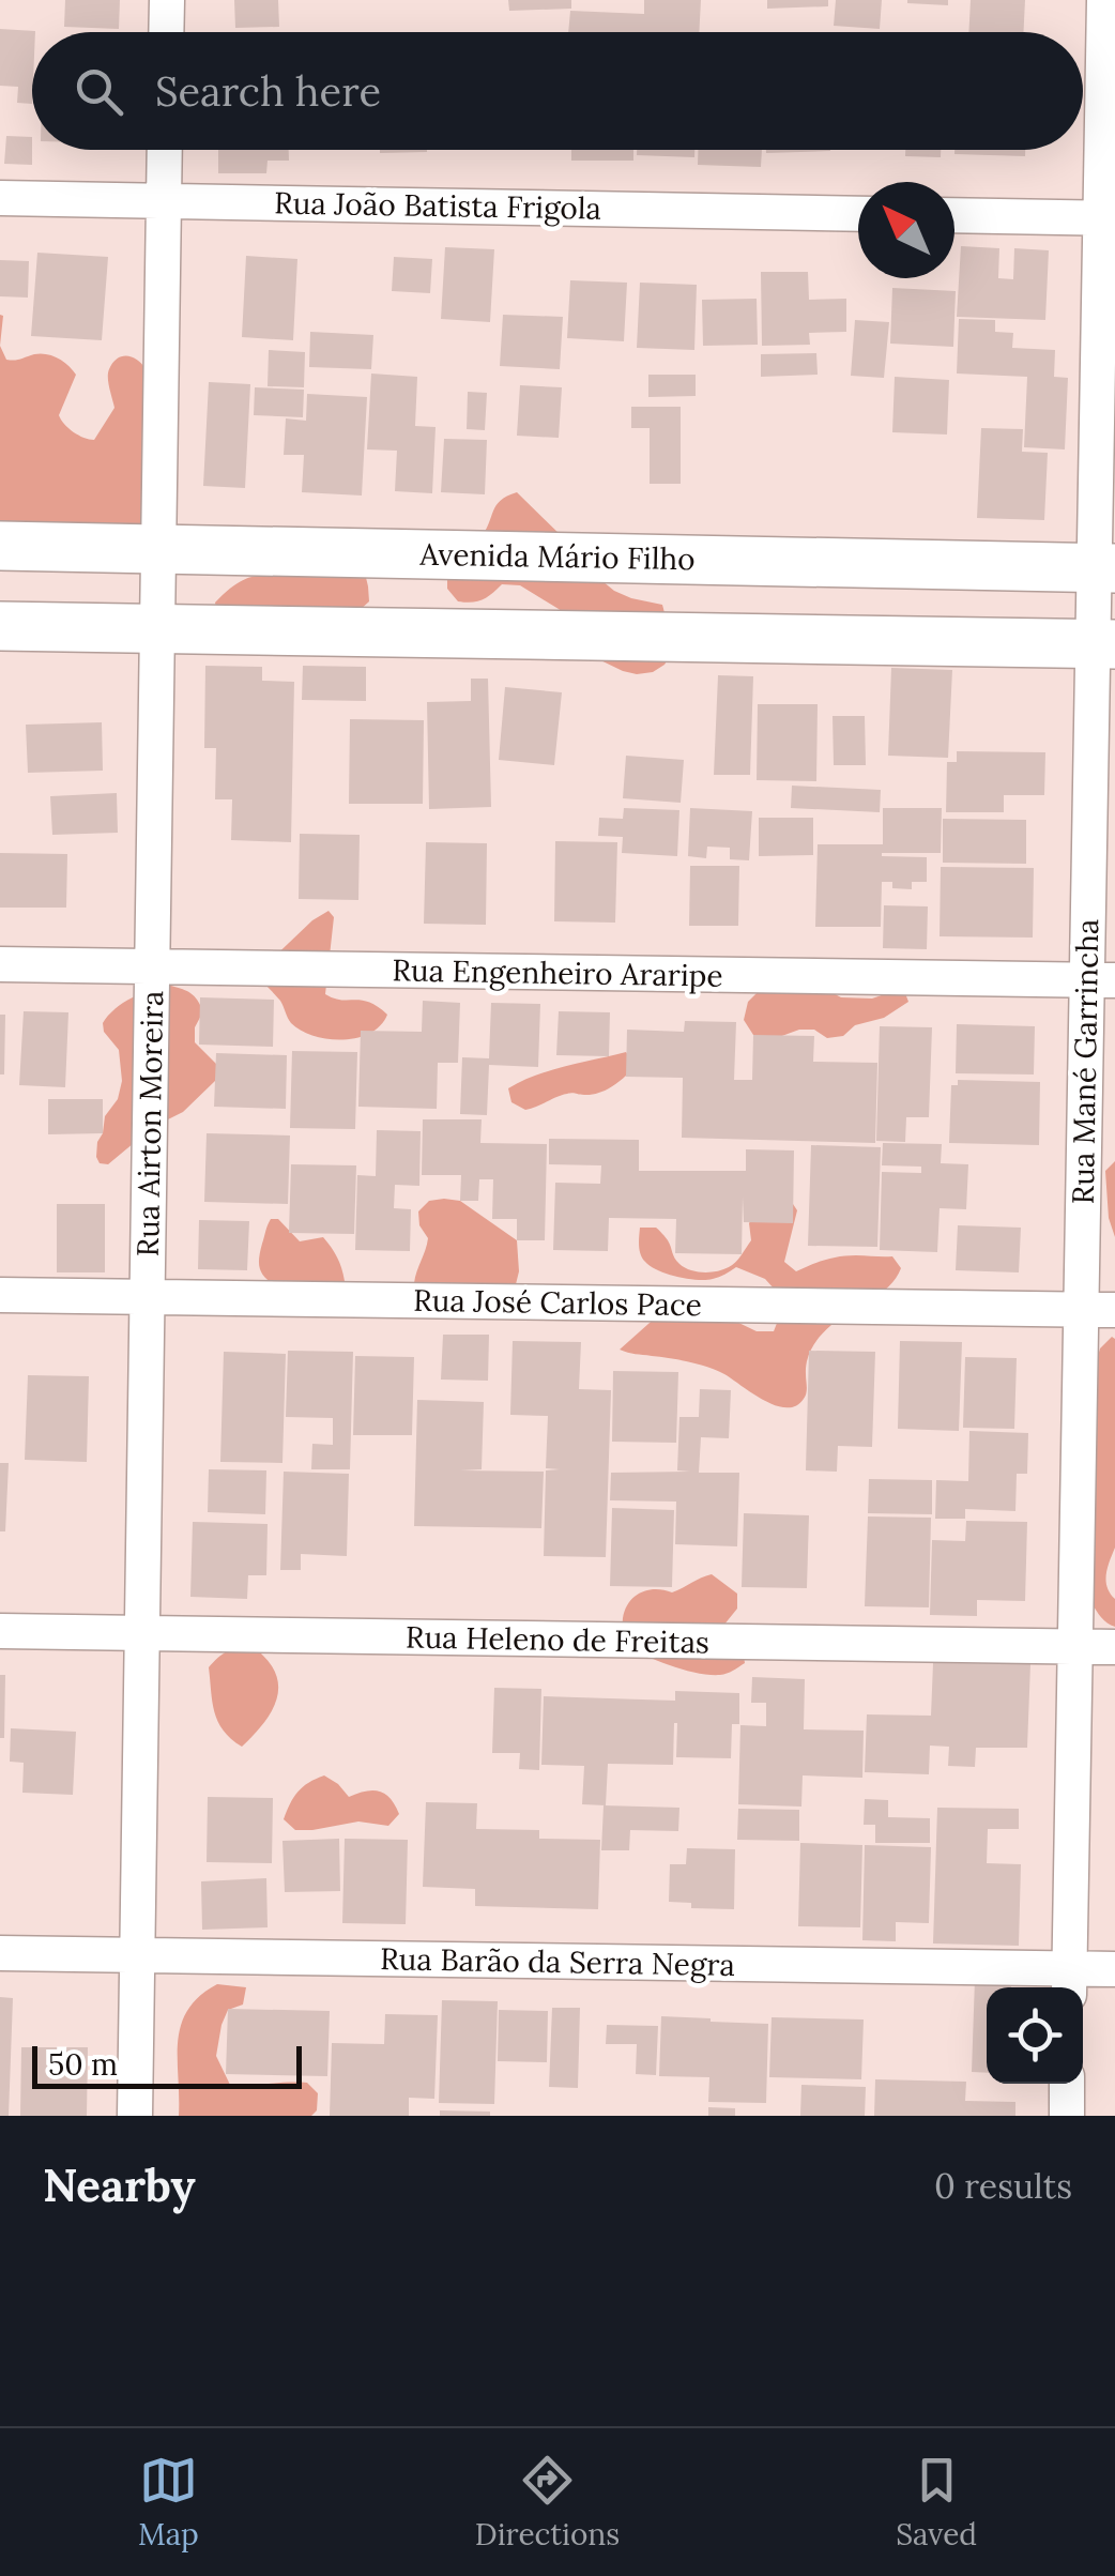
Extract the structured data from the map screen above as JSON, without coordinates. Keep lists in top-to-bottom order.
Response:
{
  "streets": {
    "main road": ["Avenida Mário Filho"],
    "street": [
      "Rua João Batista Frigola",
      "Rua Engenheiro Araripe",
      "Rua Mané Garrincha",
      "Rua Airton Moreira",
      "Rua José Carlos Pace",
      "Rua Heleno de Freitas",
      "Rua Barão da Serra Negra"
    ]
  },
  "crossings": [
    ["Rua João Batista Frigola", "Rua Airton Moreira"],
    ["Avenida Mário Filho", "Rua Mané Garrincha"],
    ["Avenida Mário Filho", "Rua Airton Moreira"],
    ["Rua Engenheiro Araripe", "Rua Mané Garrincha"],
    ["Rua Engenheiro Araripe", "Rua Airton Moreira"],
    ["Rua Mané Garrincha", "Rua José Carlos Pace"],
    ["Rua Mané Garrincha", "Rua Heleno de Freitas"],
    ["Rua Mané Garrincha", "Rua Barão da Serra Negra"],
    ["Rua Airton Moreira", "Rua José Carlos Pace"],
    ["Rua Airton Moreira", "Rua Heleno de Freitas"],
    ["Rua Airton Moreira", "Rua Barão da Serra Negra"]
  ],
  "scale_bar": "50 m",
  "north": "top left",
  "page": {
    "search": "Search here",
    "scale": "50 m",
    "heading": ["Nearby", "0 results"],
    "nav": ["Map", "Directions", "Saved"]
  }
}
